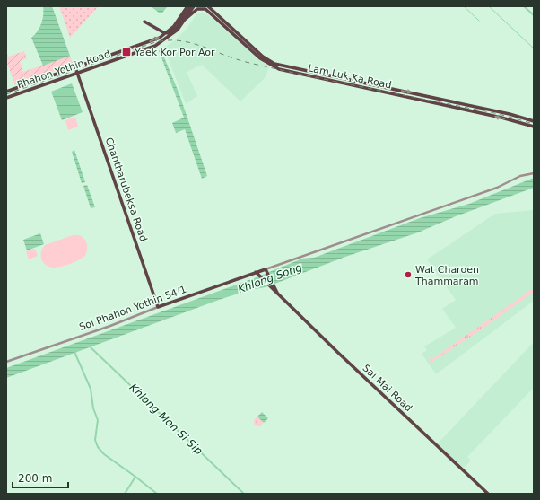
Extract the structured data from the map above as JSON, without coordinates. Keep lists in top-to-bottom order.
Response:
{
  "streets": {
    "main road": [
      "Phahon Yothin Road",
      "Lam Luk Ka Road",
      "Chantharubeksa Road",
      "Soi Phahon Yothin 54/1",
      "Sai Mai Road"
    ]
  },
  "crossings": [
    ["Phahon Yothin Road", "Lam Luk Ka Road"],
    ["Phahon Yothin Road", "Chantharubeksa Road"],
    ["Chantharubeksa Road", "Soi Phahon Yothin 54/1"],
    ["Soi Phahon Yothin 54/1", "Sai Mai Road"]
  ],
  "water": ["Khlong Song", "Khlong Mon Si Sip"],
  "places": {
    "transit": ["Yaek Kor Por Aor"],
    "other": ["Wat Charoen Thammaram"]
  },
  "scale_bar": "200 m"
}
